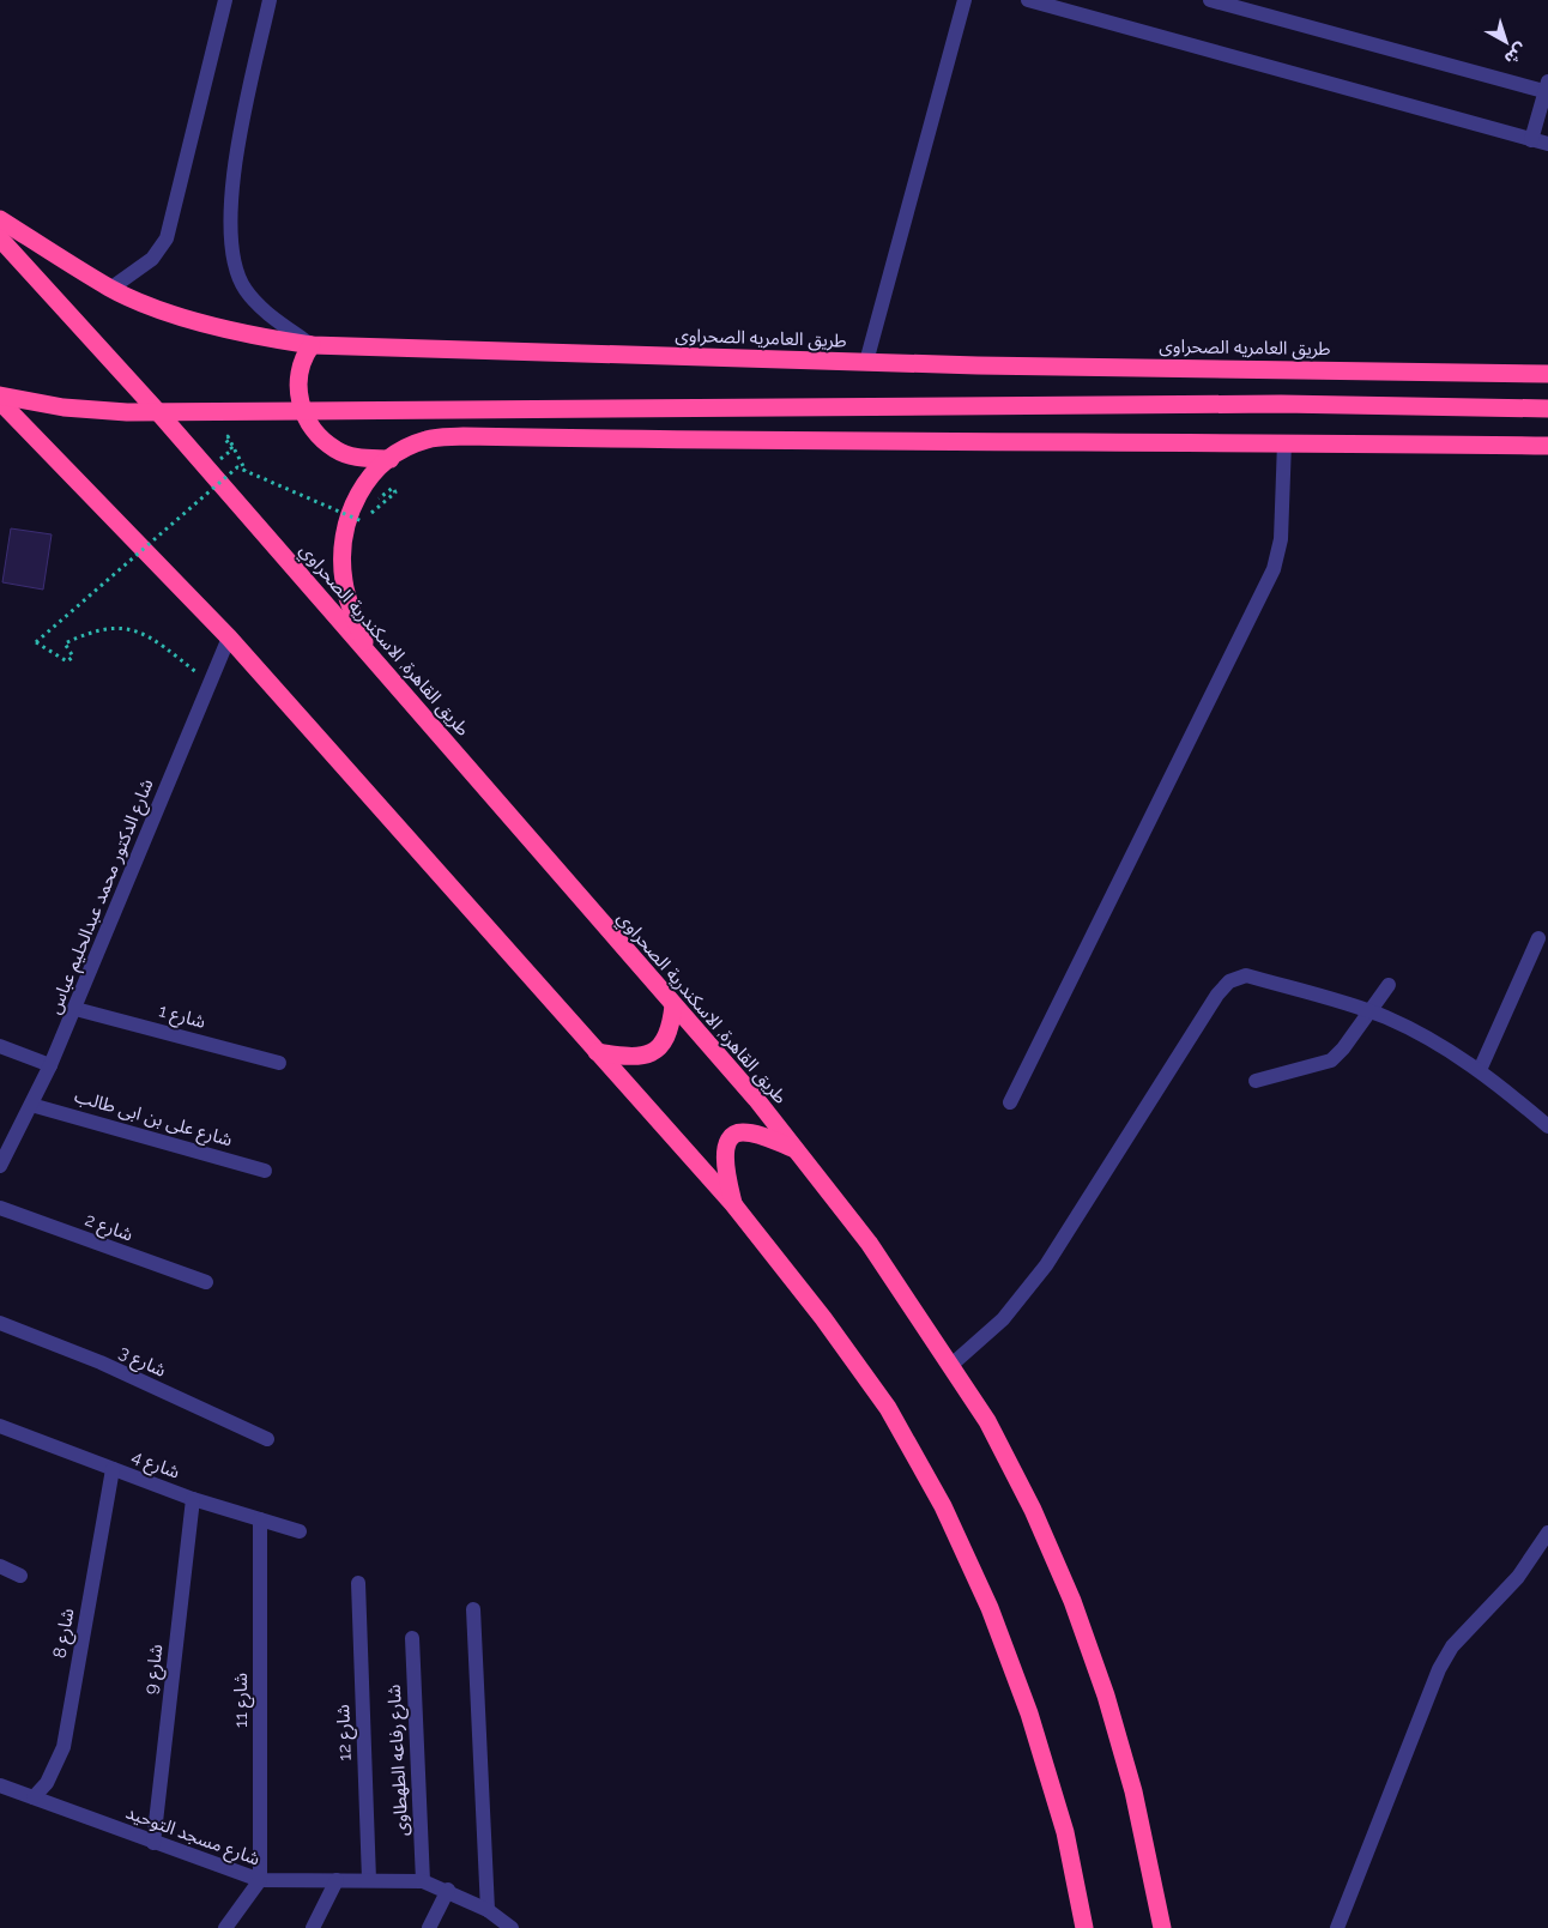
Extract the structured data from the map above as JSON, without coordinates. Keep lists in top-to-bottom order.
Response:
{
  "streets": {
    "highway": ["طريق العامريه الصحراوى", "طريق القاهرة, الاسكندرية الصحراوي"],
    "street": [
      "شارع الدكتور محمد عبدالحليم عباس",
      "شارع 1",
      "شارع على بن ابى طالب",
      "شارع 2",
      "شارع 3",
      "شارع 4",
      "شارع 8",
      "شارع 9",
      "شارع 11",
      "شارع 12",
      "شارع رفاعه الطهطاوى",
      "شارع مسجد التوحيد"
    ]
  },
  "crossings": [
    ["شارع الدكتور محمد عبدالحليم عباس", "شارع 1"],
    ["شارع الدكتور محمد عبدالحليم عباس", "شارع على بن ابى طالب"],
    ["شارع 4", "شارع 8"],
    ["شارع 4", "شارع 9"],
    ["شارع 4", "شارع 11"],
    ["شارع 8", "شارع مسجد التوحيد"],
    ["شارع 9", "شارع مسجد التوحيد"],
    ["شارع 11", "شارع مسجد التوحيد"],
    ["شارع 12", "شارع مسجد التوحيد"],
    ["شارع رفاعه الطهطاوى", "شارع مسجد التوحيد"]
  ],
  "north": "bottom right"
}
